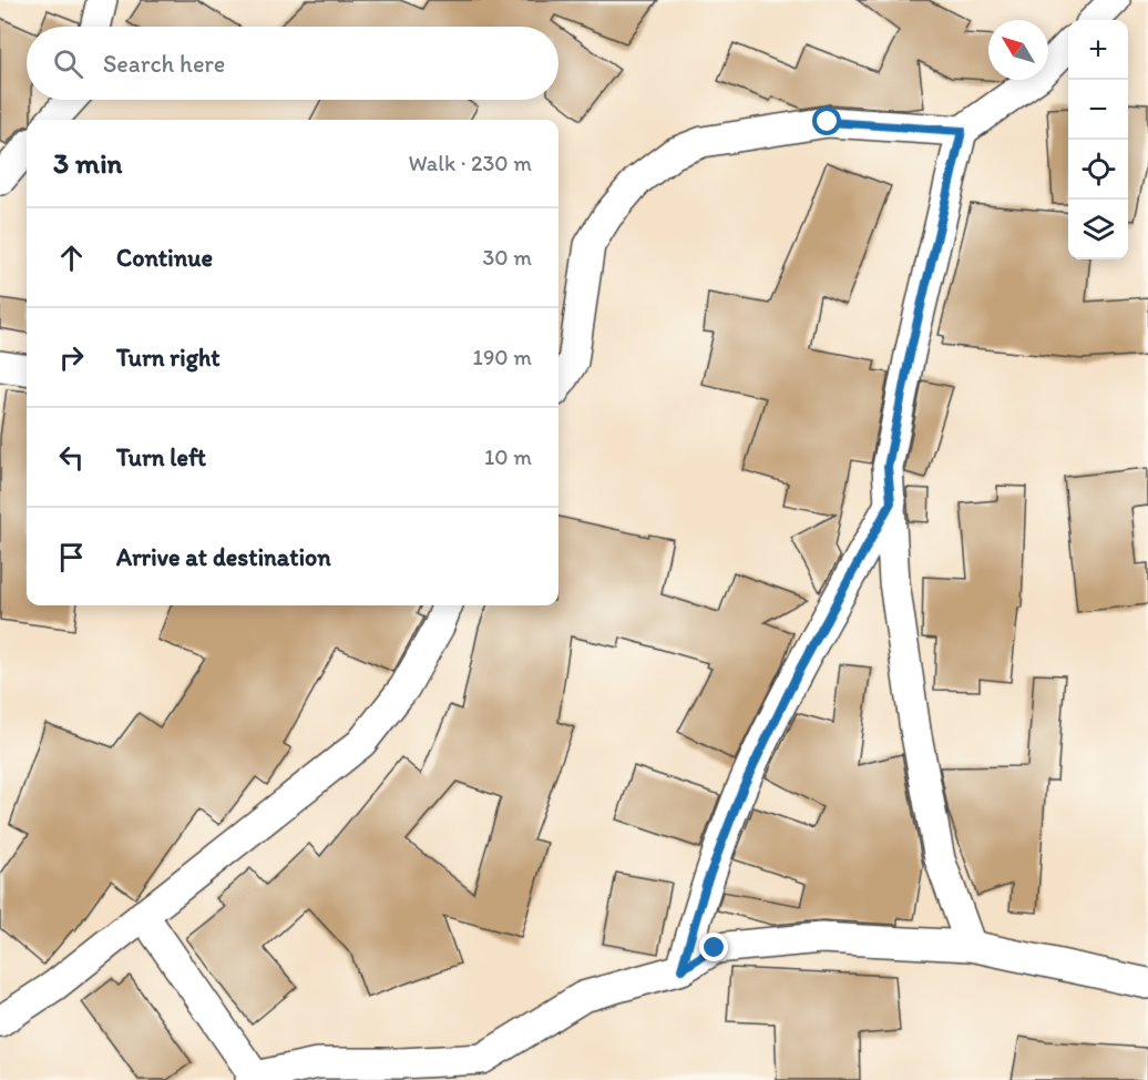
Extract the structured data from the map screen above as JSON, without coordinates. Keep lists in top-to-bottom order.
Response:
{
  "north": "top left",
  "page": {
    "map_buttons": ["+", "−"],
    "search": "Search here",
    "heading": ["3 min", "Walk · 230 m"],
    "list": [
      ["Continue", "30 m"],
      ["Turn right", "190 m"],
      ["Turn left", "10 m"],
      "Arrive at destination"
    ]
  }
}
